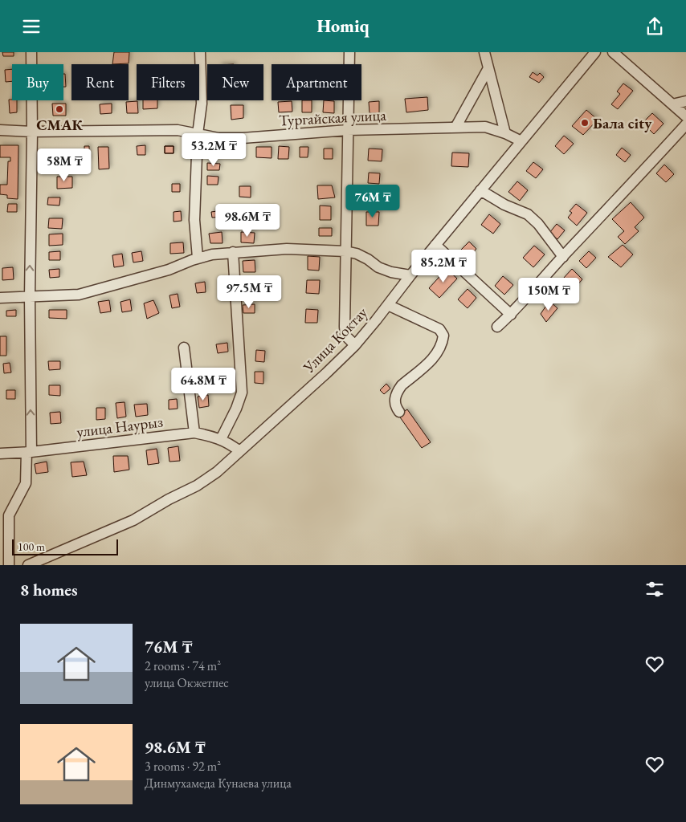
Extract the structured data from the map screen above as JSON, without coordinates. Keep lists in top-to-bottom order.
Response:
{
  "streets": {
    "street": ["Тургайская улица", "Улица Коктау", "улица Наурыз"]
  },
  "crossings": [
    ["Тургайская улица", "Улица Коктау"],
    ["Улица Коктау", "улица Наурыз"]
  ],
  "places": ["СМАК", "Бала city"],
  "scale_bar": "100 m",
  "page": {
    "header": "Homiq",
    "chip": [
      "Buy",
      "Rent",
      "Filters",
      "New",
      "Apartment"
    ],
    "price": [
      "53.2M ₸",
      "58M ₸",
      "76M ₸",
      "98.6M ₸",
      "85.2M ₸",
      "97.5M ₸",
      "150M ₸",
      "64.8M ₸"
    ],
    "scale": "100 m",
    "heading": "8 homes",
    "list": [
      {
        "name": "76M ₸",
        "note": "2 rooms · 74 m² · улица Окжетпес"
      },
      {
        "name": "98.6M ₸",
        "note": "3 rooms · 92 m² · Динмухамеда Кунаева улица"
      }
    ]
  }
}
